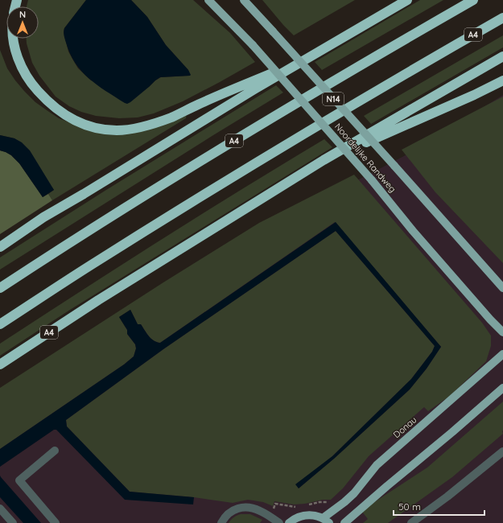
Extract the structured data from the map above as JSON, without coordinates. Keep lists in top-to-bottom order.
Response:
{
  "streets": {
    "highway": ["A4"],
    "main road": ["N14", "Noordelijke Randweg", "Donau"]
  },
  "scale_bar": "50 m",
  "north": "top"
}
